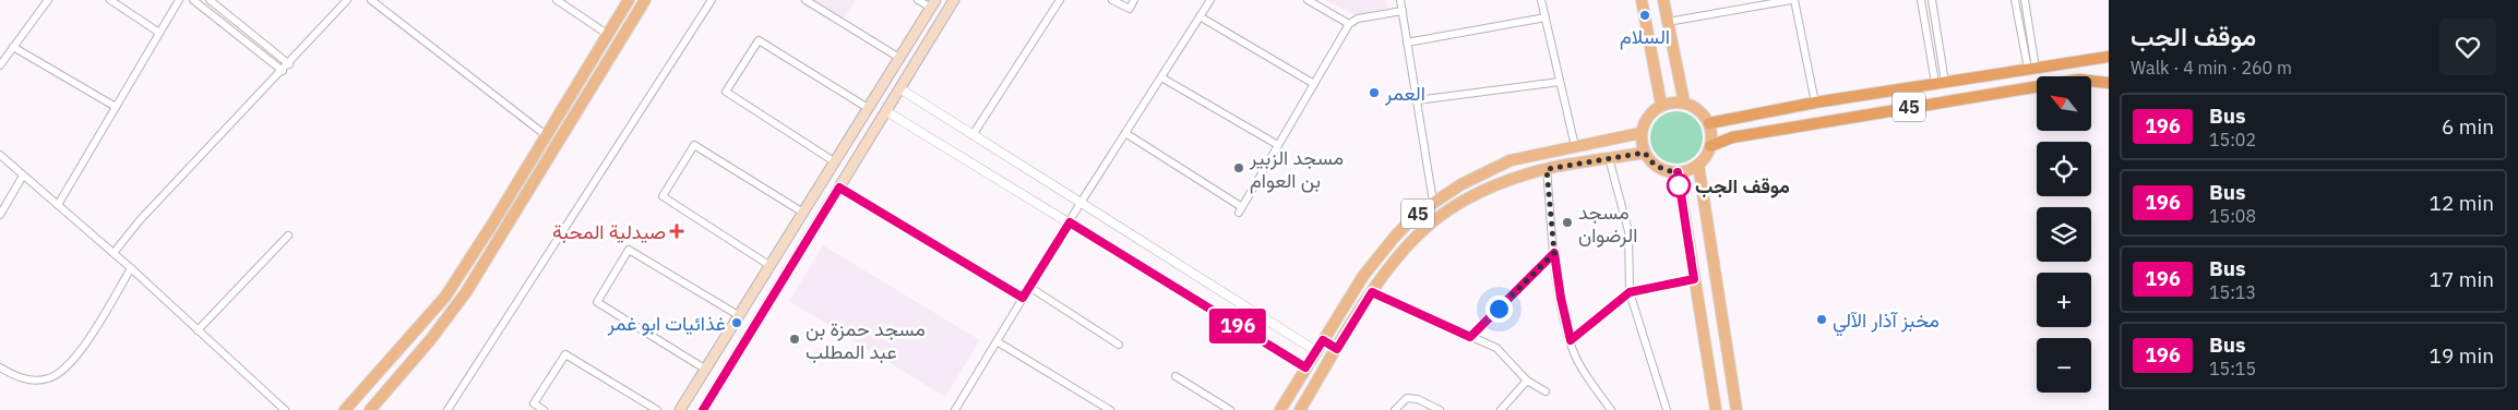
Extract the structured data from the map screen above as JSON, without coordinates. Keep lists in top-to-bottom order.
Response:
{
  "streets": {
    "highway": ["45"]
  },
  "places": {
    "other": [
      "السلام",
      "العمر",
      "مسجد الزبير بن العوام",
      "موقف الجب",
      "مسجد الرضوان",
      "مخبز آذار الآلي",
      "غذائيات ابو غمر",
      "مسجد حمزة بن عبد المطلب"
    ],
    "health": ["صيدلية المحبة"]
  },
  "lines": ["bus line 196"],
  "north": "top left",
  "page": {
    "on_map": "196",
    "heading": ["موقف الجب", "Walk · 4 min · 260 m"],
    "map_buttons": ["+", "−"],
    "list": [
      {
        "mark": "196",
        "name": "Bus",
        "note": "15:02",
        "value": "6 min"
      },
      {
        "mark": "196",
        "name": "Bus",
        "note": "15:08",
        "value": "12 min"
      },
      {
        "mark": "196",
        "name": "Bus",
        "note": "15:13",
        "value": "17 min"
      },
      {
        "mark": "196",
        "name": "Bus",
        "note": "15:15",
        "value": "19 min"
      }
    ]
  }
}
